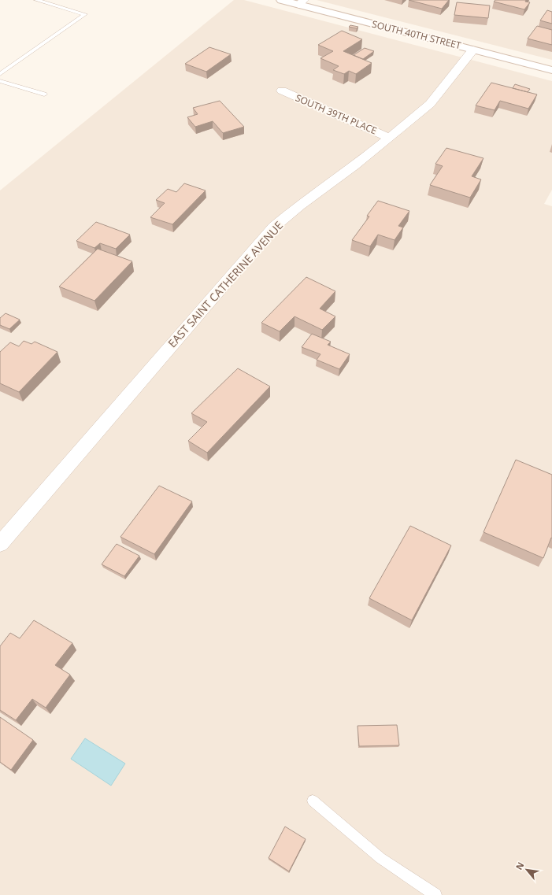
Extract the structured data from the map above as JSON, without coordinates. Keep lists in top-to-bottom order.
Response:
{
  "streets": {
    "main road": ["SOUTH 40TH STREET"],
    "street": ["SOUTH 39TH PLACE", "EAST SAINT CATHERINE AVENUE"]
  },
  "crossings": [
    ["SOUTH 40TH STREET", "EAST SAINT CATHERINE AVENUE"],
    ["SOUTH 39TH PLACE", "EAST SAINT CATHERINE AVENUE"]
  ],
  "north": "top left"
}
